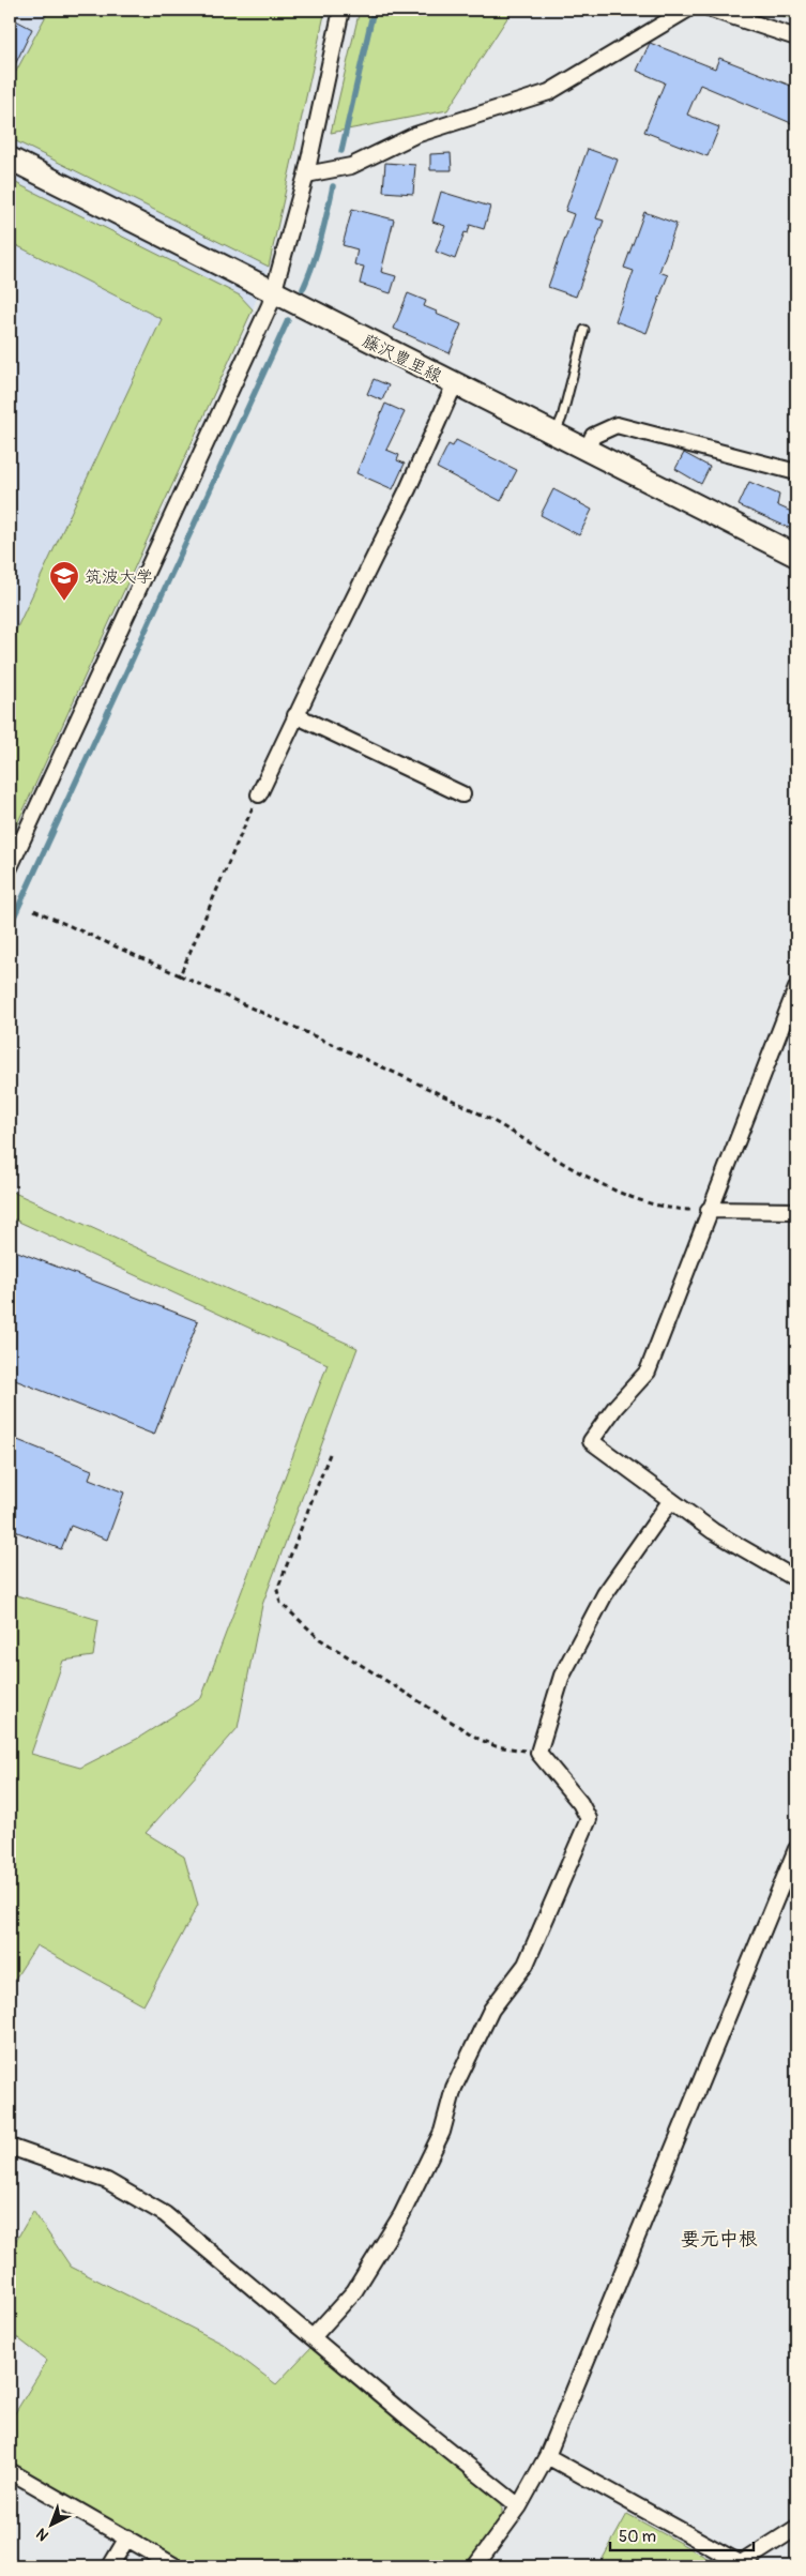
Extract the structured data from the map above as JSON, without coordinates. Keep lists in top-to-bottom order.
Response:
{
  "streets": {
    "main road": ["藤沢豊里線"]
  },
  "districts": ["要元中根"],
  "places": {
    "school or university": ["筑波大学"]
  },
  "scale_bar": "50 m",
  "north": "bottom left"
}
